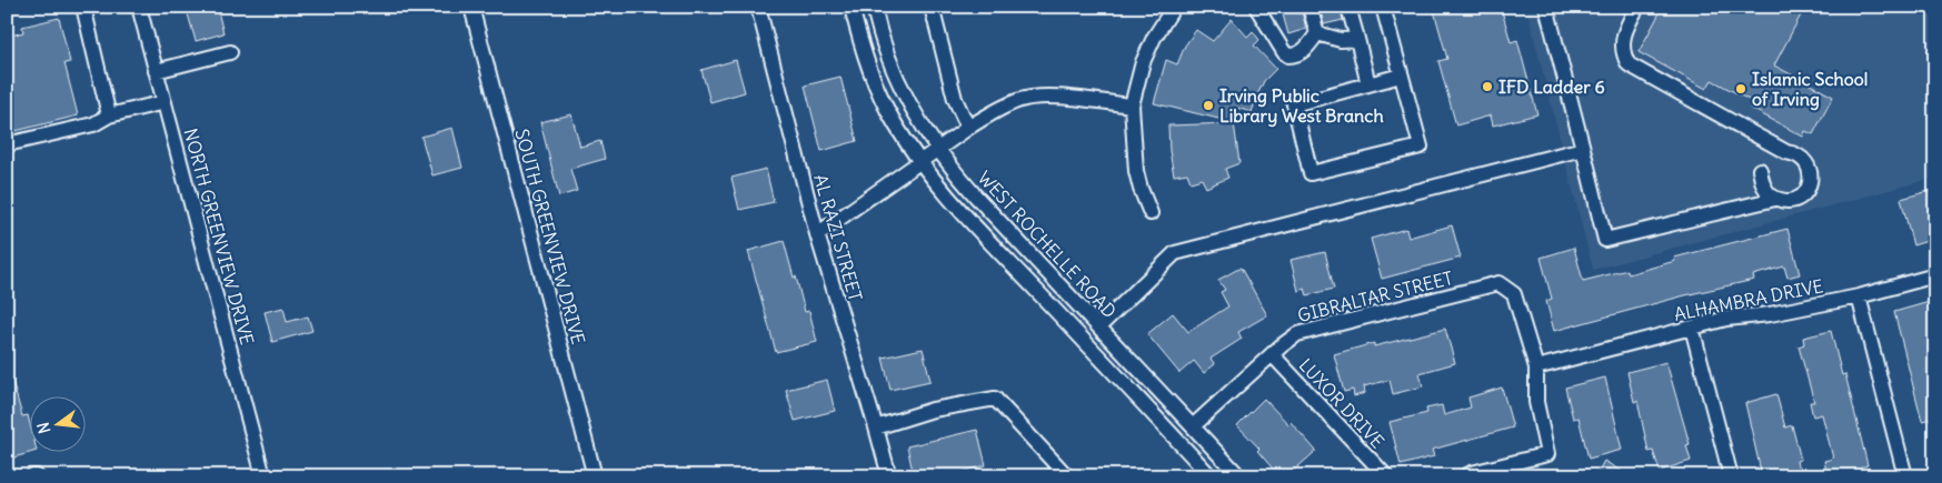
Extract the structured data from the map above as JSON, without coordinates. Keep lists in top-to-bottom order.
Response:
{
  "streets": {
    "street": [
      "NORTH GREENVIEW DRIVE",
      "SOUTH GREENVIEW DRIVE",
      "AL RAZI STREET",
      "WEST ROCHELLE ROAD",
      "GIBRALTAR STREET",
      "ALHAMBRA DRIVE",
      "LUXOR DRIVE"
    ]
  },
  "crossings": [
    ["WEST ROCHELLE ROAD", "GIBRALTAR STREET"],
    ["GIBRALTAR STREET", "ALHAMBRA DRIVE"],
    ["GIBRALTAR STREET", "LUXOR DRIVE"]
  ],
  "places": ["IFD Ladder 6", "Islamic School of Irving", "Irving Public Library West Branch"],
  "north": "left"
}
